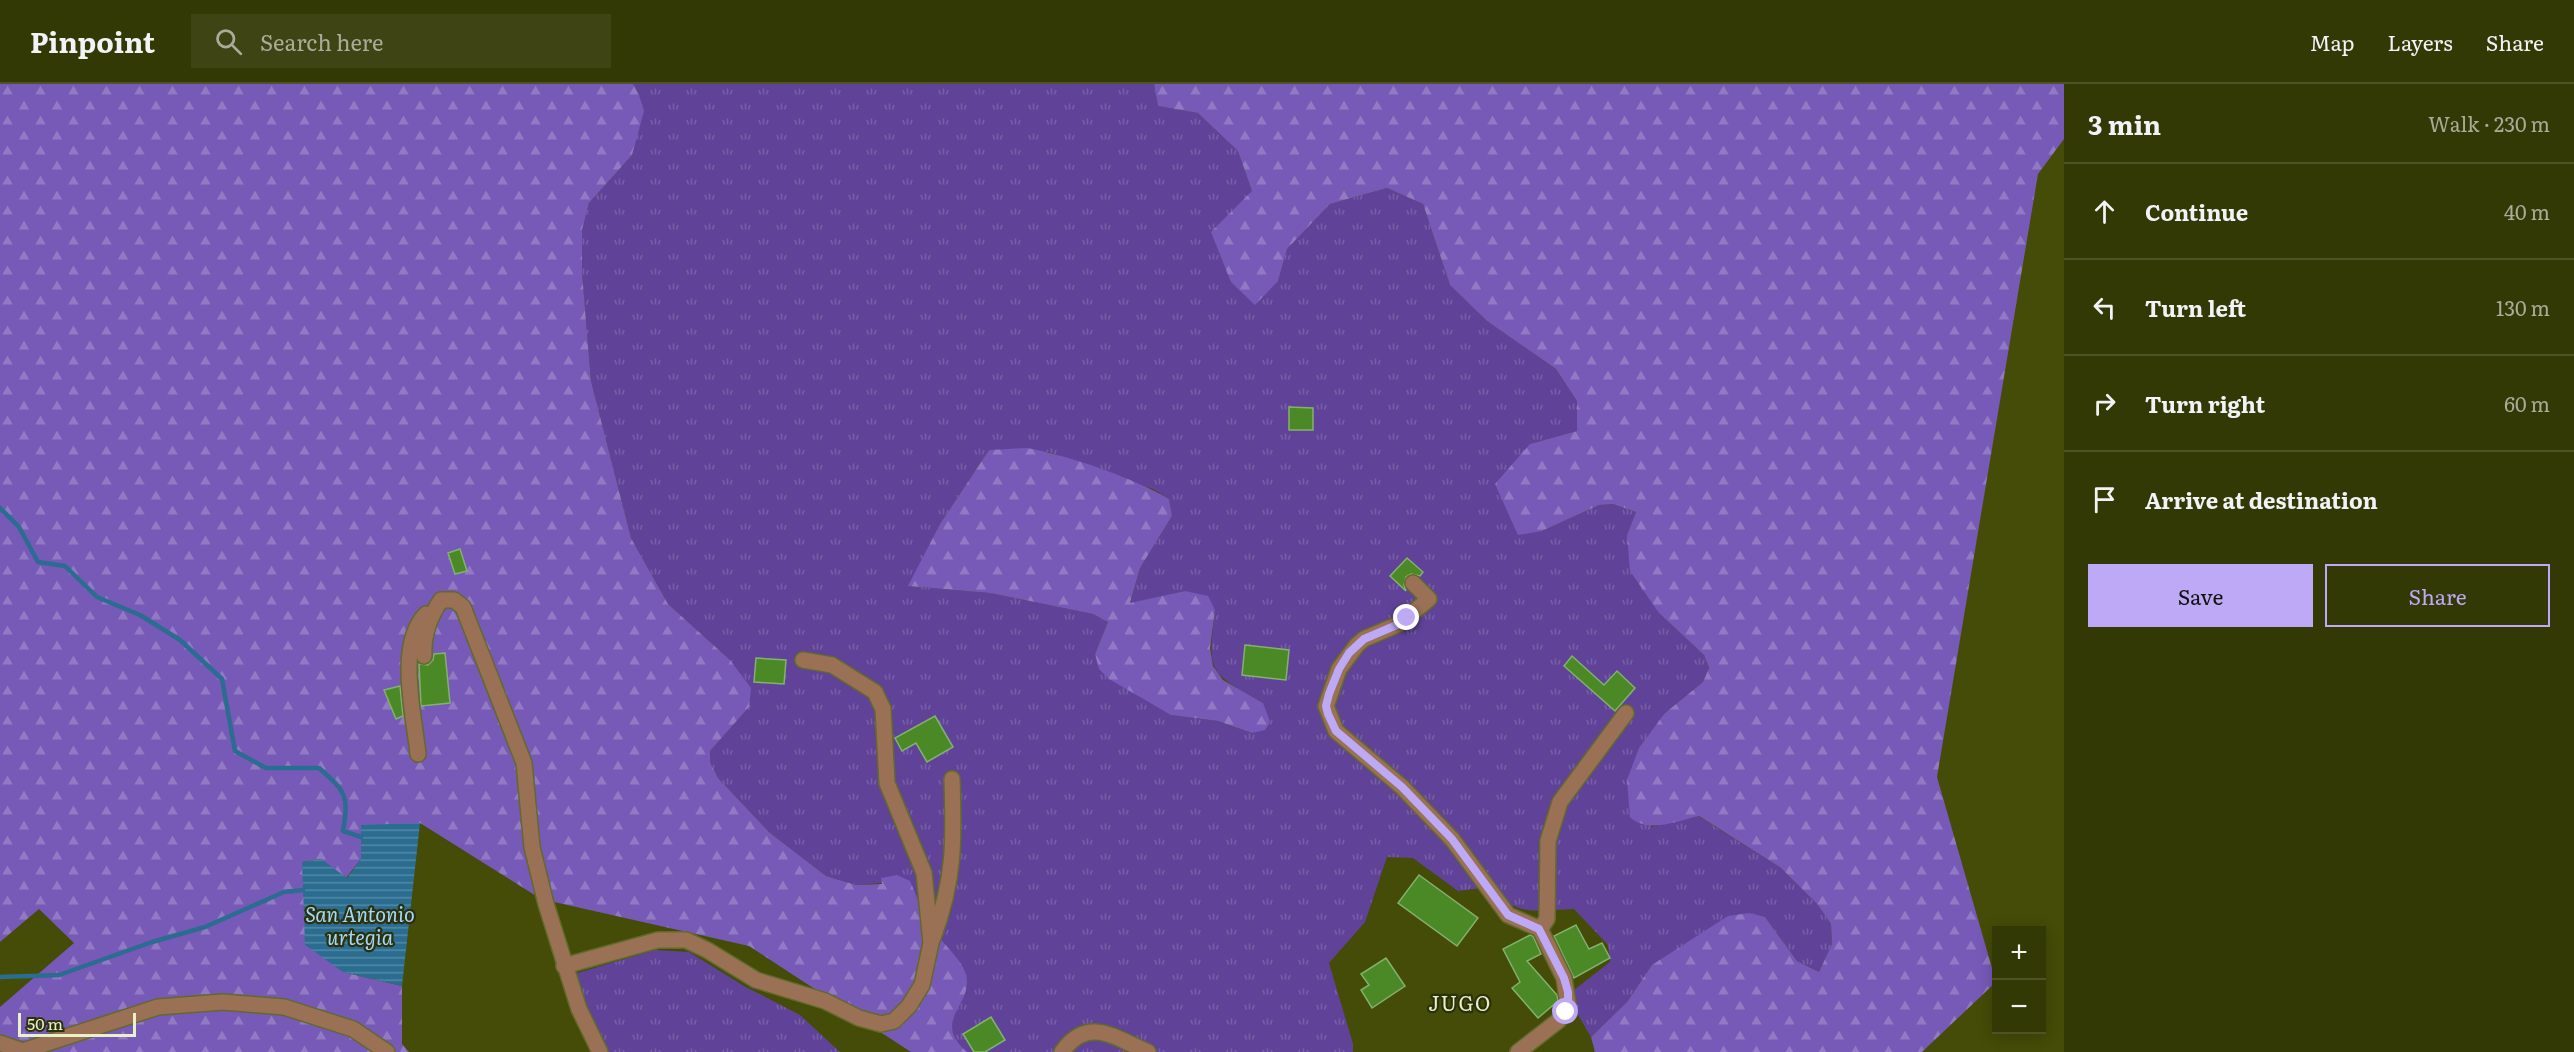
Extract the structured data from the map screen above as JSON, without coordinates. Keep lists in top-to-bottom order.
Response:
{
  "districts": ["JUGO"],
  "water": ["San Antonio urtegia"],
  "scale_bar": "50 m",
  "page": {
    "header": "Pinpoint",
    "search": "Search here",
    "nav": ["Map", "Layers", "Share"],
    "heading": ["3 min", "Walk · 230 m"],
    "list": [
      ["Continue", "40 m"],
      ["Turn left", "130 m"],
      ["Turn right", "60 m"],
      "Arrive at destination"
    ],
    "buttons": ["Save", "Share"],
    "map_buttons": ["+", "−"],
    "scale": "50 m"
  }
}
